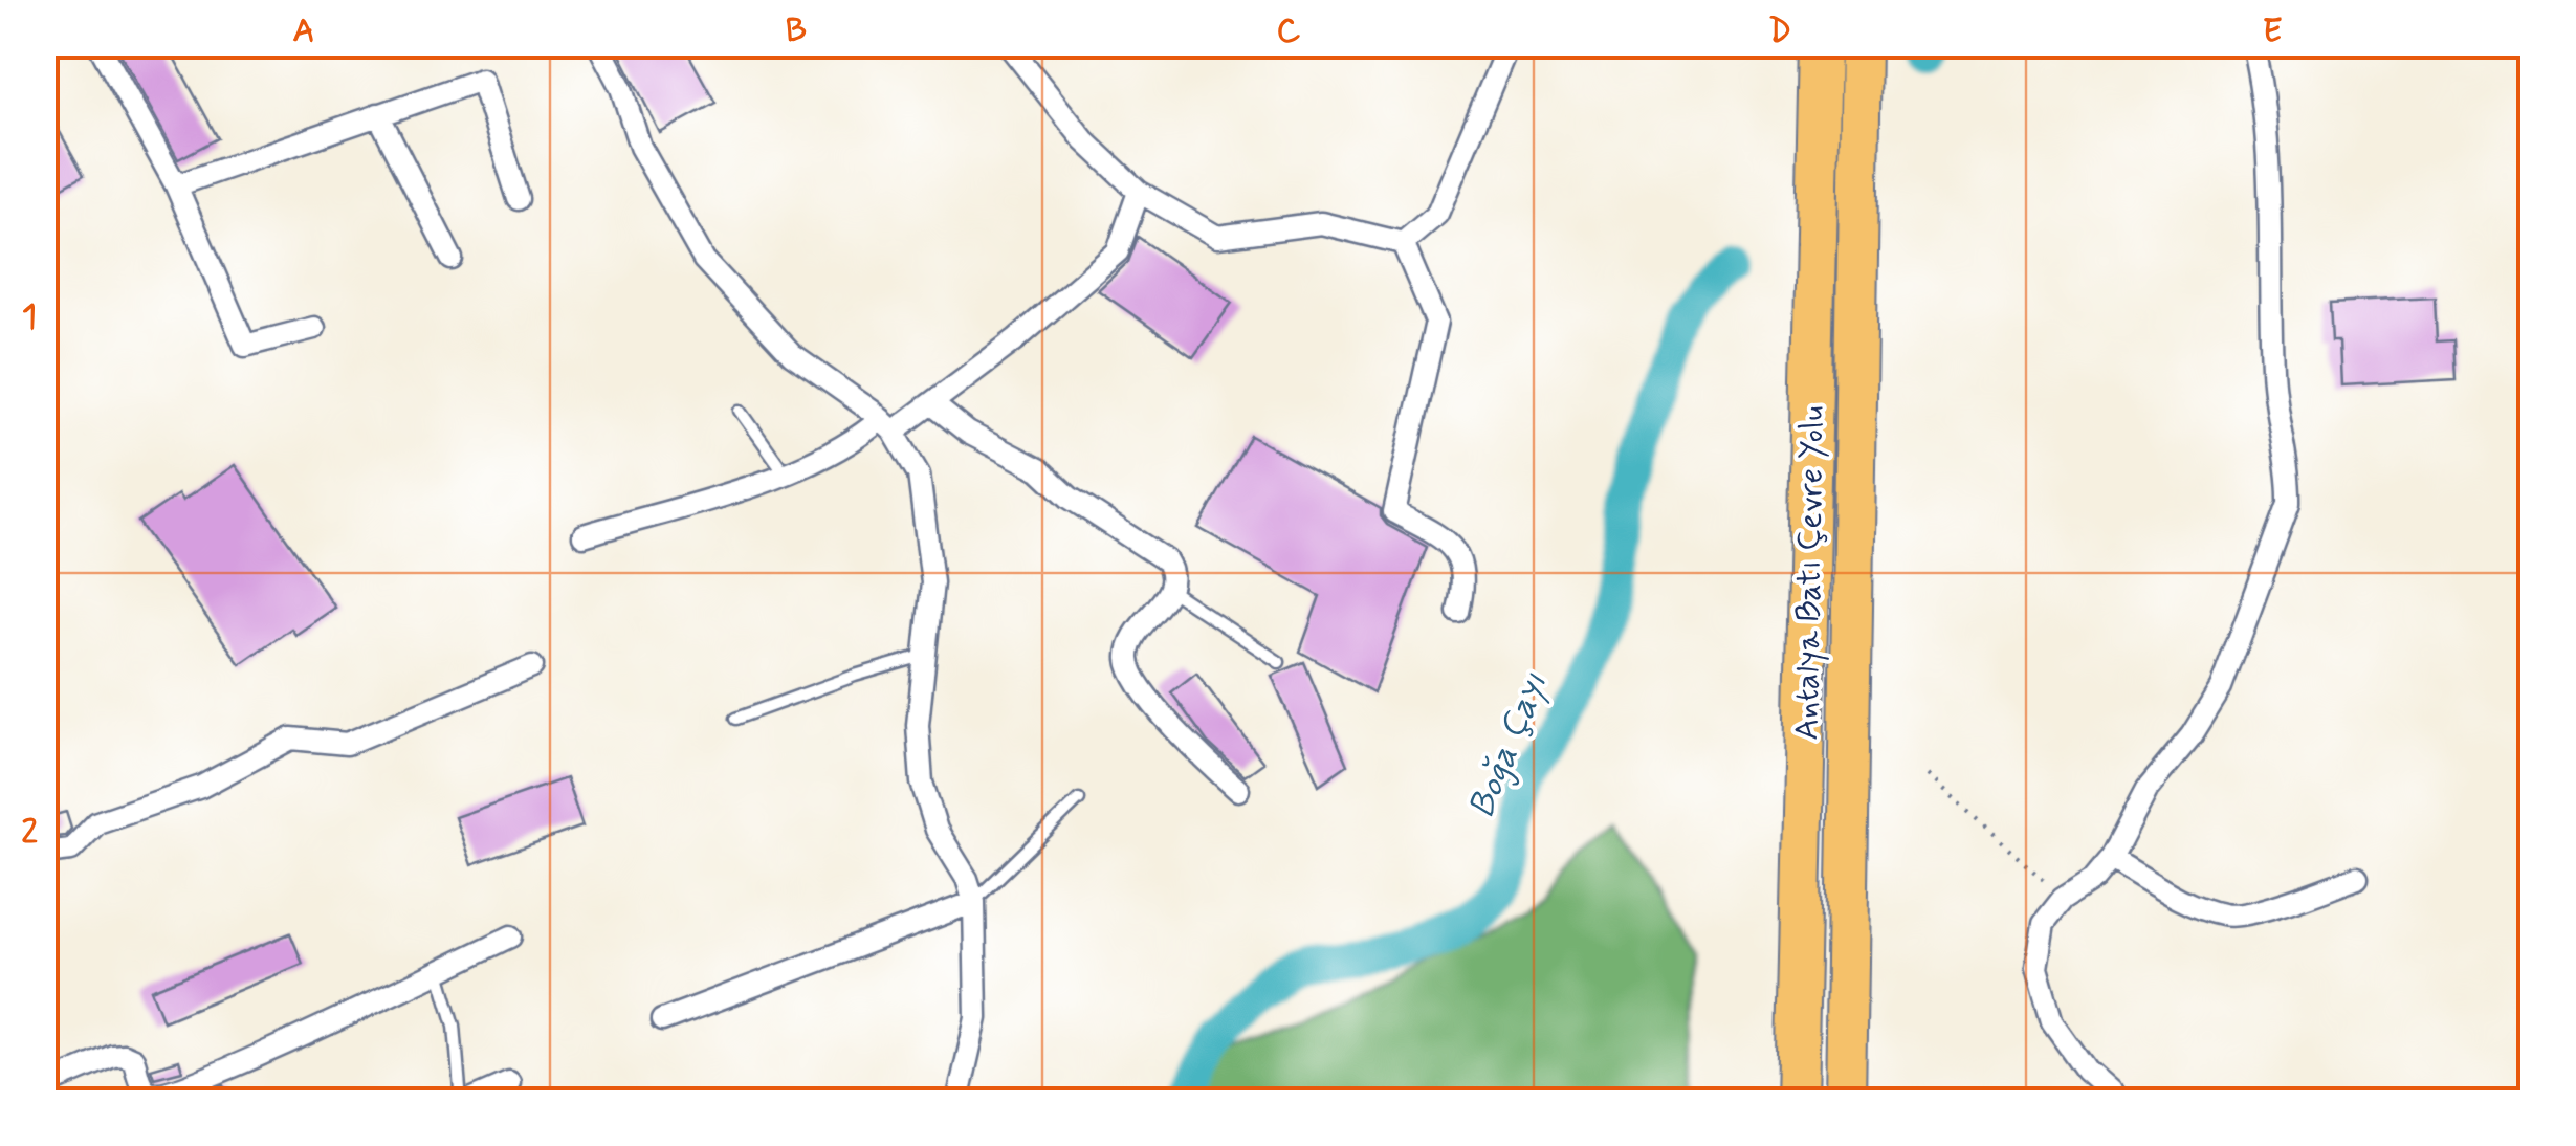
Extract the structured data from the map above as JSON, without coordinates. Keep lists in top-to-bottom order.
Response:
{
  "streets": {
    "highway": ["Antalya Batı Çevre Yolu"]
  },
  "water": ["Boğa Çayı"],
  "grid": {
    "columns": [
      "A",
      "B",
      "C",
      "D",
      "E"
    ],
    "rows": ["1", "2"]
  }
}
